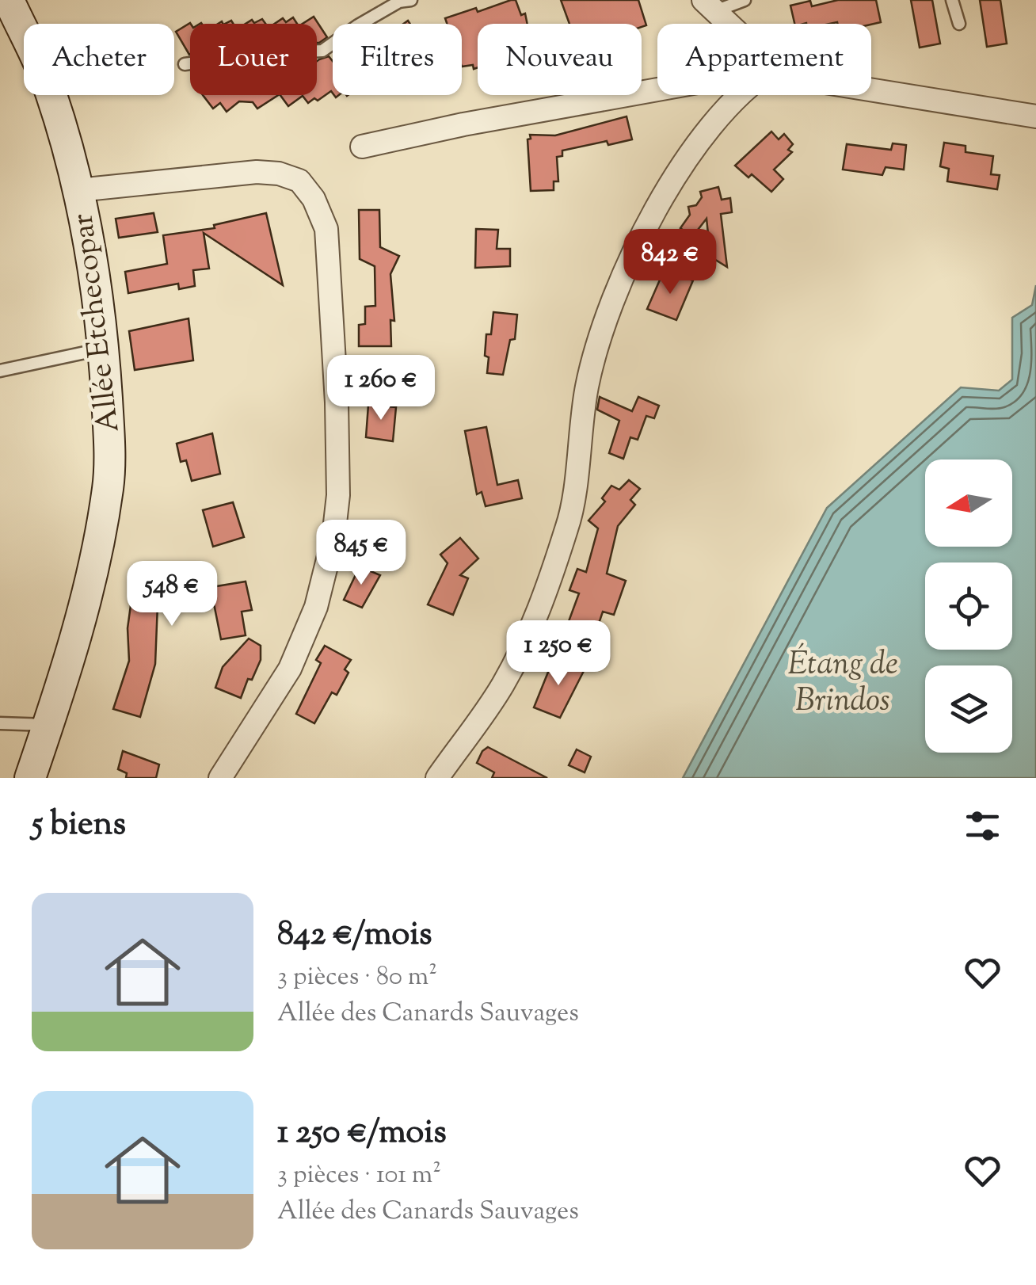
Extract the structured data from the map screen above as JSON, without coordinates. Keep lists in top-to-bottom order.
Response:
{
  "streets": {
    "street": ["Allée Etchecopar"]
  },
  "water": ["Étang de Brindos"],
  "north": "left",
  "page": {
    "chip": [
      "Acheter",
      "Louer",
      "Filtres",
      "Nouveau",
      "Appartement"
    ],
    "price": [
      "842 €",
      "1 260 €",
      "845 €",
      "548 €",
      "1 250 €"
    ],
    "heading": "5 biens",
    "list": [
      {
        "name": "842 €/mois",
        "note": "3 pièces · 80 m² · Allée des Canards Sauvages"
      },
      {
        "name": "1 250 €/mois",
        "note": "3 pièces · 101 m² · Allée des Canards Sauvages"
      }
    ]
  }
}
